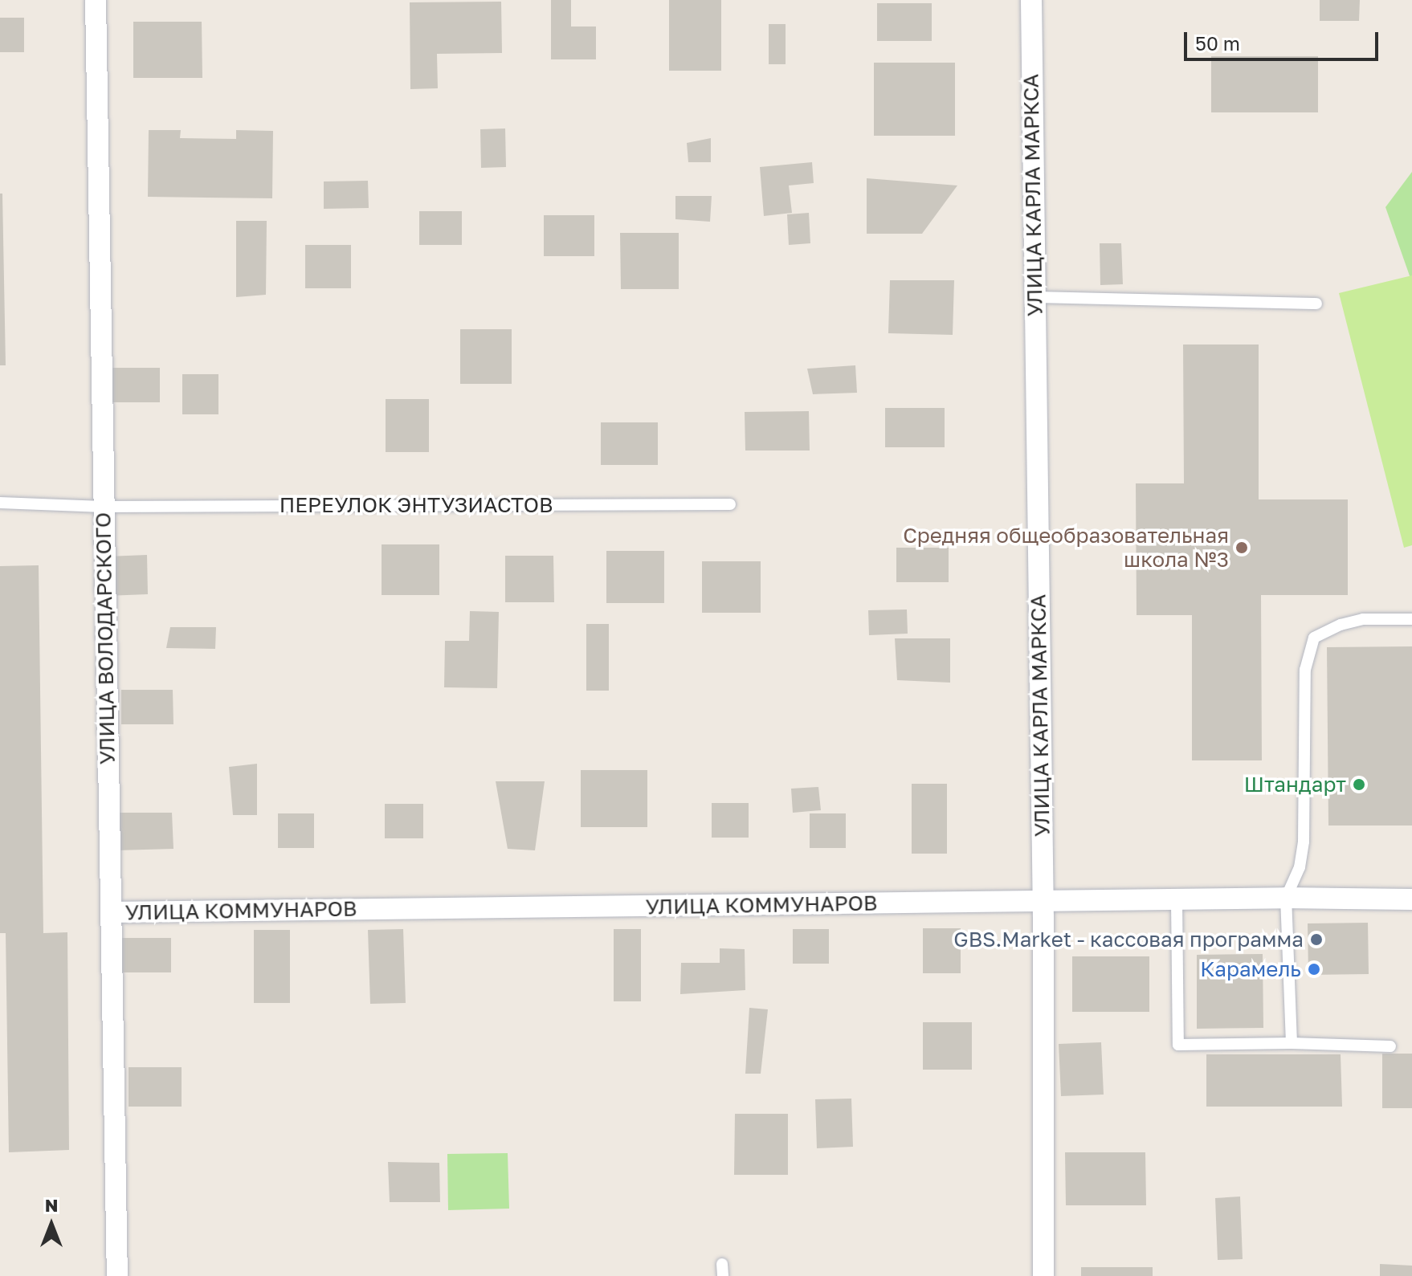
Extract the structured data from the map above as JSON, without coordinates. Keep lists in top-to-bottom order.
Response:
{
  "streets": {
    "street": ["УЛИЦА КАРЛА МАРКСА", "УЛИЦА ВОЛОДАРСКОГО", "УЛИЦА КОММУНАРОВ"],
    "lane": ["ПЕРЕУЛОК ЭНТУЗИАСТОВ"]
  },
  "crossings": [
    ["УЛИЦА КАРЛА МАРКСА", "УЛИЦА КОММУНАРОВ"],
    ["ПЕРЕУЛОК ЭНТУЗИАСТОВ", "УЛИЦА ВОЛОДАРСКОГО"],
    ["УЛИЦА ВОЛОДАРСКОГО", "УЛИЦА КОММУНАРОВ"]
  ],
  "places": [
    "Средняя общеобразовательная школа №3",
    "Штандарт",
    "GBS.Market - кассовая программа",
    "Карамель"
  ],
  "scale_bar": "50 m",
  "north": "top"
}
